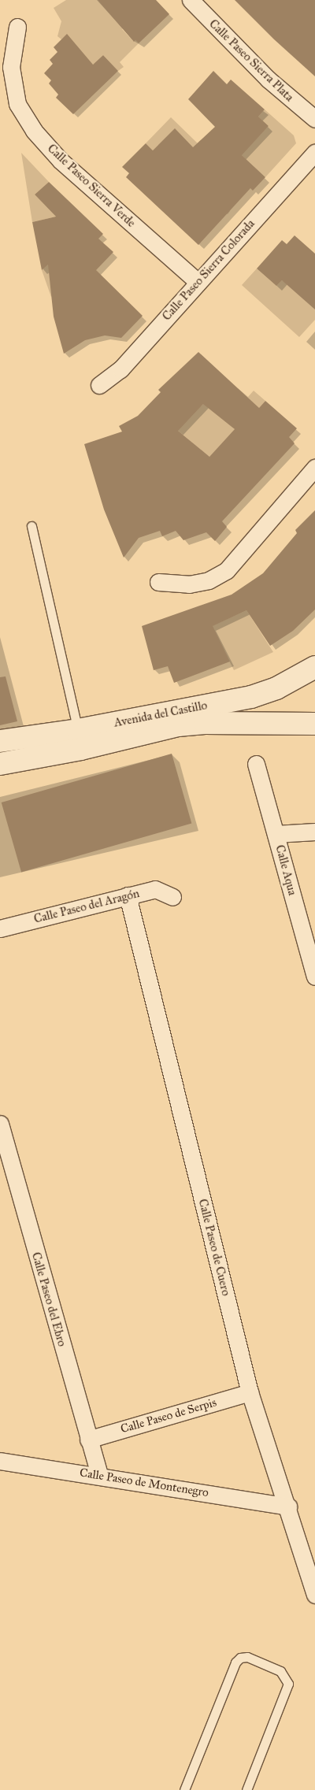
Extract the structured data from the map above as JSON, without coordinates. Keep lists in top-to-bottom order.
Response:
{
  "streets": {
    "main road": ["Avenida del Castillo"],
    "street": [
      "Calle Paseo Sierra Plata",
      "Calle Paseo Sierra Verde",
      "Calle Paseo Sierra Colorada",
      "Calle Aqua",
      "Calle Paseo del Aragón",
      "Calle Paseo de Cuero",
      "Calle Paseo del Ebro",
      "Calle Paseo de Serpis",
      "Calle Paseo de Montenegro"
    ]
  },
  "crossings": [
    ["Calle Paseo Sierra Verde", "Calle Paseo Sierra Colorada"],
    ["Calle Paseo del Aragón", "Calle Paseo de Cuero"],
    ["Calle Paseo de Cuero", "Calle Paseo de Serpis"],
    ["Calle Paseo de Cuero", "Calle Paseo de Montenegro"],
    ["Calle Paseo del Ebro", "Calle Paseo de Serpis"],
    ["Calle Paseo del Ebro", "Calle Paseo de Montenegro"]
  ]
}
